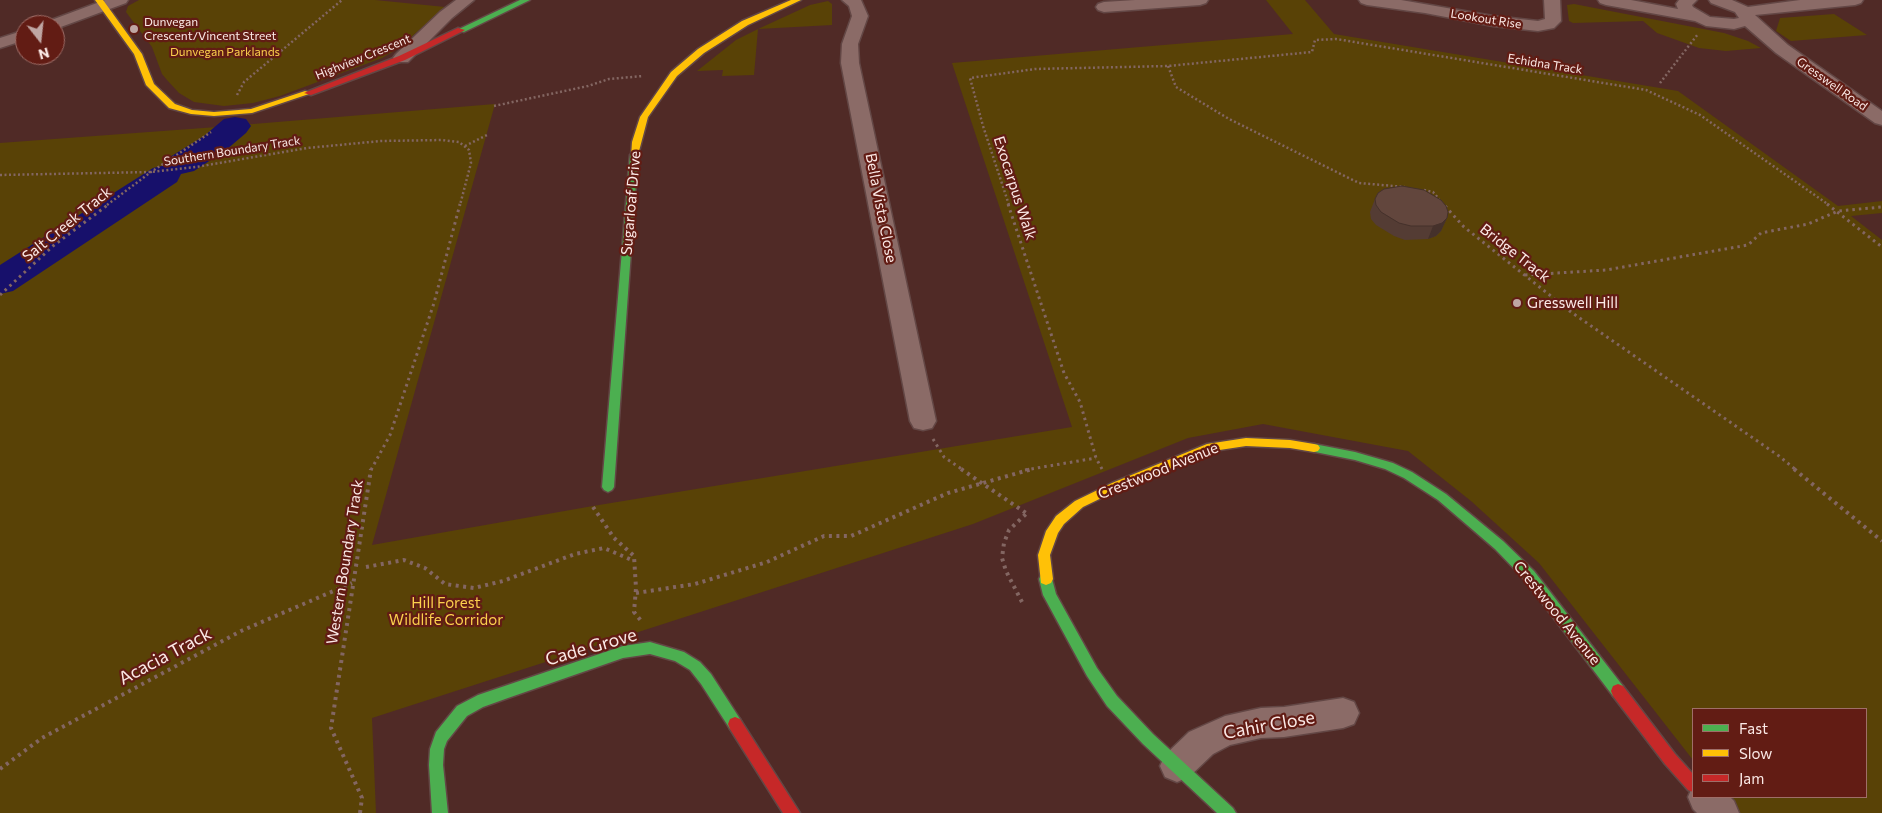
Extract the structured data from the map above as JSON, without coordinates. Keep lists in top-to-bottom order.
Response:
{
  "streets": {
    "street": [
      "Lookout Rise",
      "Highview Crescent",
      "Gresswell Road",
      "Sugarloaf Drive",
      "Bella Vista Close",
      "Crestwood Avenue",
      "Cade Grove",
      "Cahir Close"
    ],
    "path": [
      "Echidna Track",
      "Southern Boundary Track",
      "Exocarpus Walk",
      "Salt Creek Track",
      "Bridge Track",
      "Western Boundary Track",
      "Acacia Track"
    ]
  },
  "crossings": [
    ["Highview Crescent", "Salt Creek Track"],
    ["Echidna Track", "Exocarpus Walk"],
    ["Echidna Track", "Bridge Track"],
    ["Southern Boundary Track", "Salt Creek Track"],
    ["Southern Boundary Track", "Western Boundary Track"],
    ["Exocarpus Walk", "Bridge Track"],
    ["Exocarpus Walk", "Crestwood Avenue"],
    ["Crestwood Avenue", "Cahir Close"],
    ["Western Boundary Track", "Acacia Track"]
  ],
  "parks": ["Dunvegan Parklands", "Hill Forest Wildlife Corridor"],
  "places": ["Dunvegan Crescent/Vincent Street", "Gresswell Hill"],
  "legend": ["Fast", "Slow", "Jam"],
  "north": "bottom"
}
